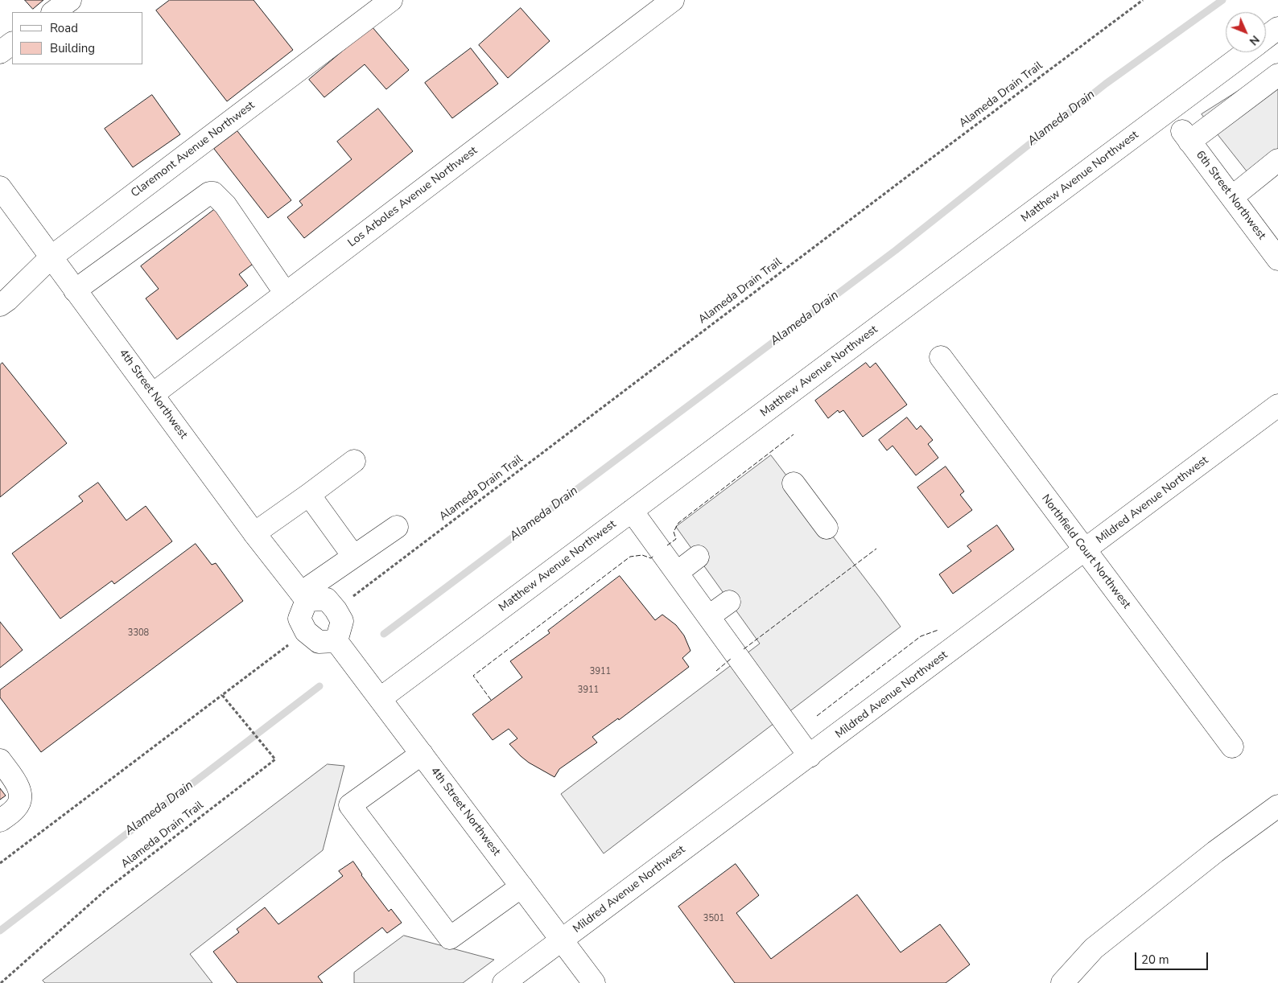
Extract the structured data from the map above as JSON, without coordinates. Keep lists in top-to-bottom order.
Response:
{
  "streets": {
    "street": [
      "Claremont Avenue Northwest",
      "Matthew Avenue Northwest",
      "6th Street Northwest",
      "Los Arboles Avenue Northwest",
      "4th Street Northwest",
      "Mildred Avenue Northwest",
      "Northfield Court Northwest"
    ],
    "path": ["Alameda Drain Trail"]
  },
  "crossings": [
    ["Claremont Avenue Northwest", "4th Street Northwest"],
    ["Matthew Avenue Northwest", "4th Street Northwest"],
    ["Los Arboles Avenue Northwest", "4th Street Northwest"],
    ["4th Street Northwest", "Mildred Avenue Northwest"],
    ["Mildred Avenue Northwest", "Northfield Court Northwest"]
  ],
  "water": ["Alameda Drain"],
  "house_numbers": [
    "3308",
    "3911",
    "3911",
    "3501"
  ],
  "legend": ["Road", "Building"],
  "scale_bar": "20 m",
  "north": "bottom right"
}
